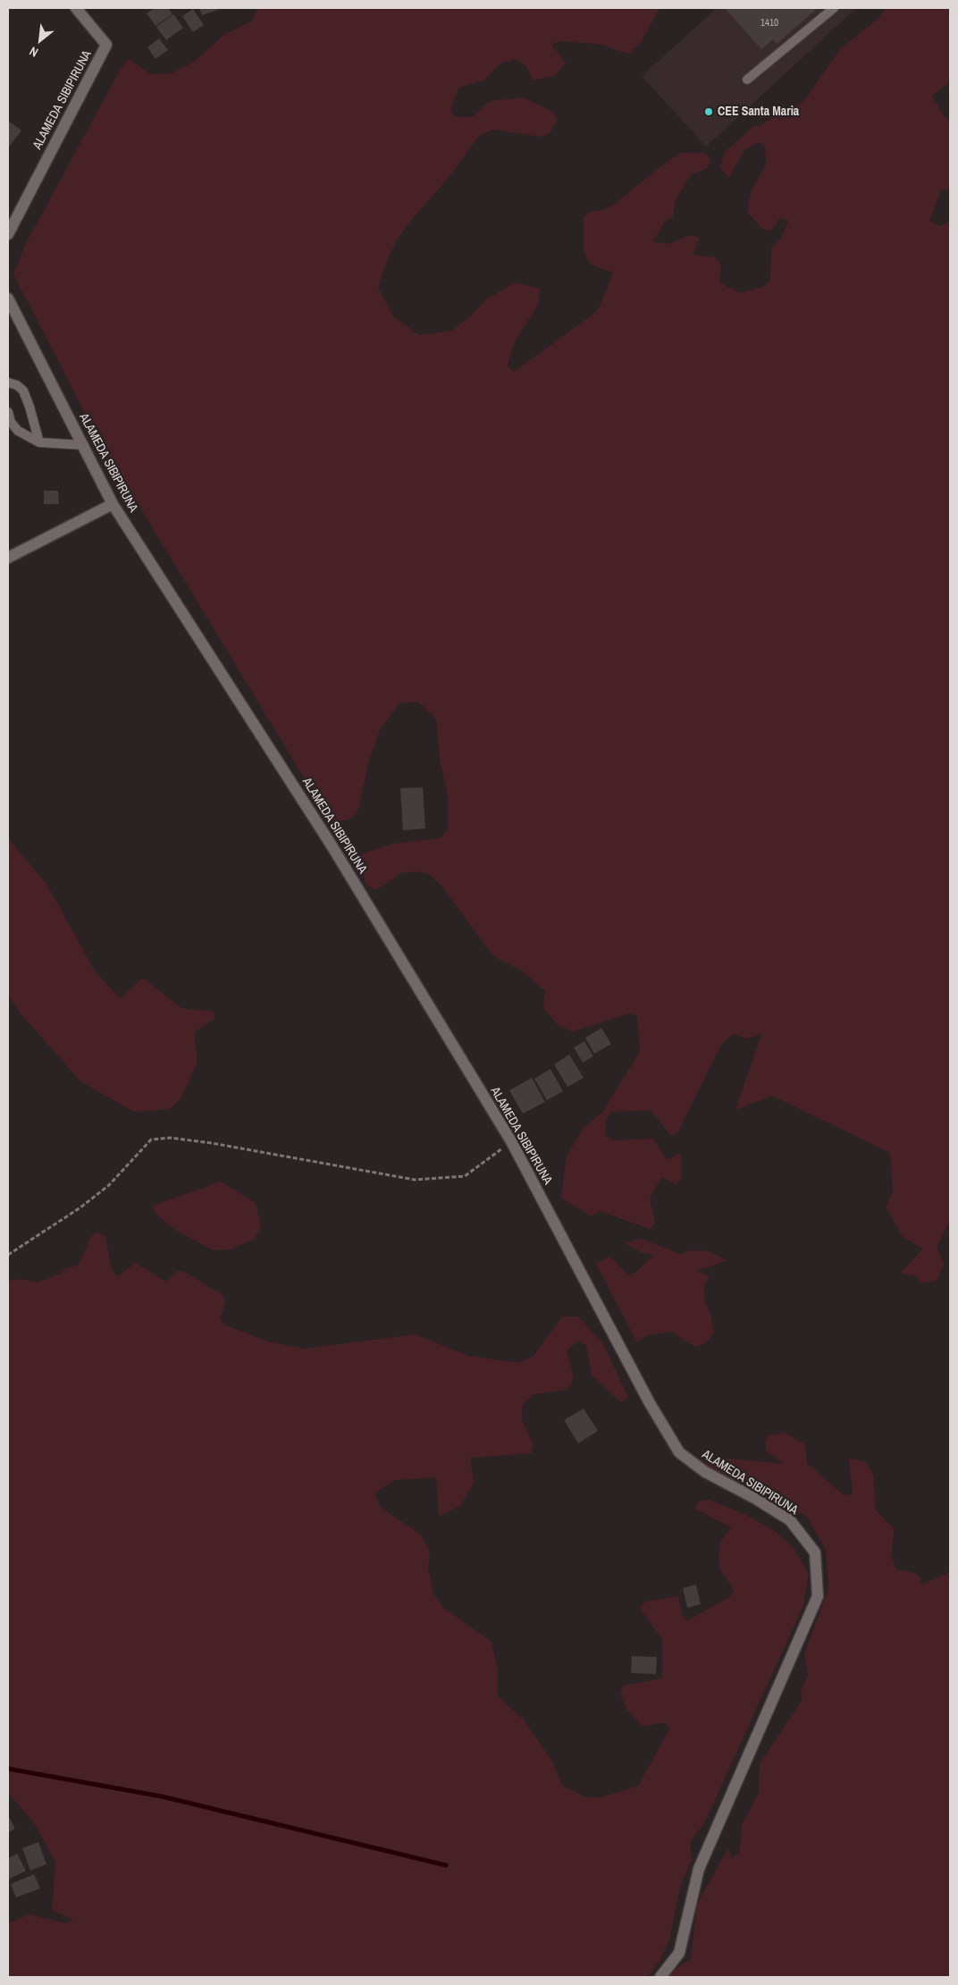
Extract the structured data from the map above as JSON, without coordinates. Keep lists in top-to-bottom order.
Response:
{
  "streets": {
    "street": ["ALAMEDA SIBIPIRUNA"]
  },
  "places": ["CEE Santa Maria"],
  "house_numbers": ["1410"],
  "north": "bottom left"
}
